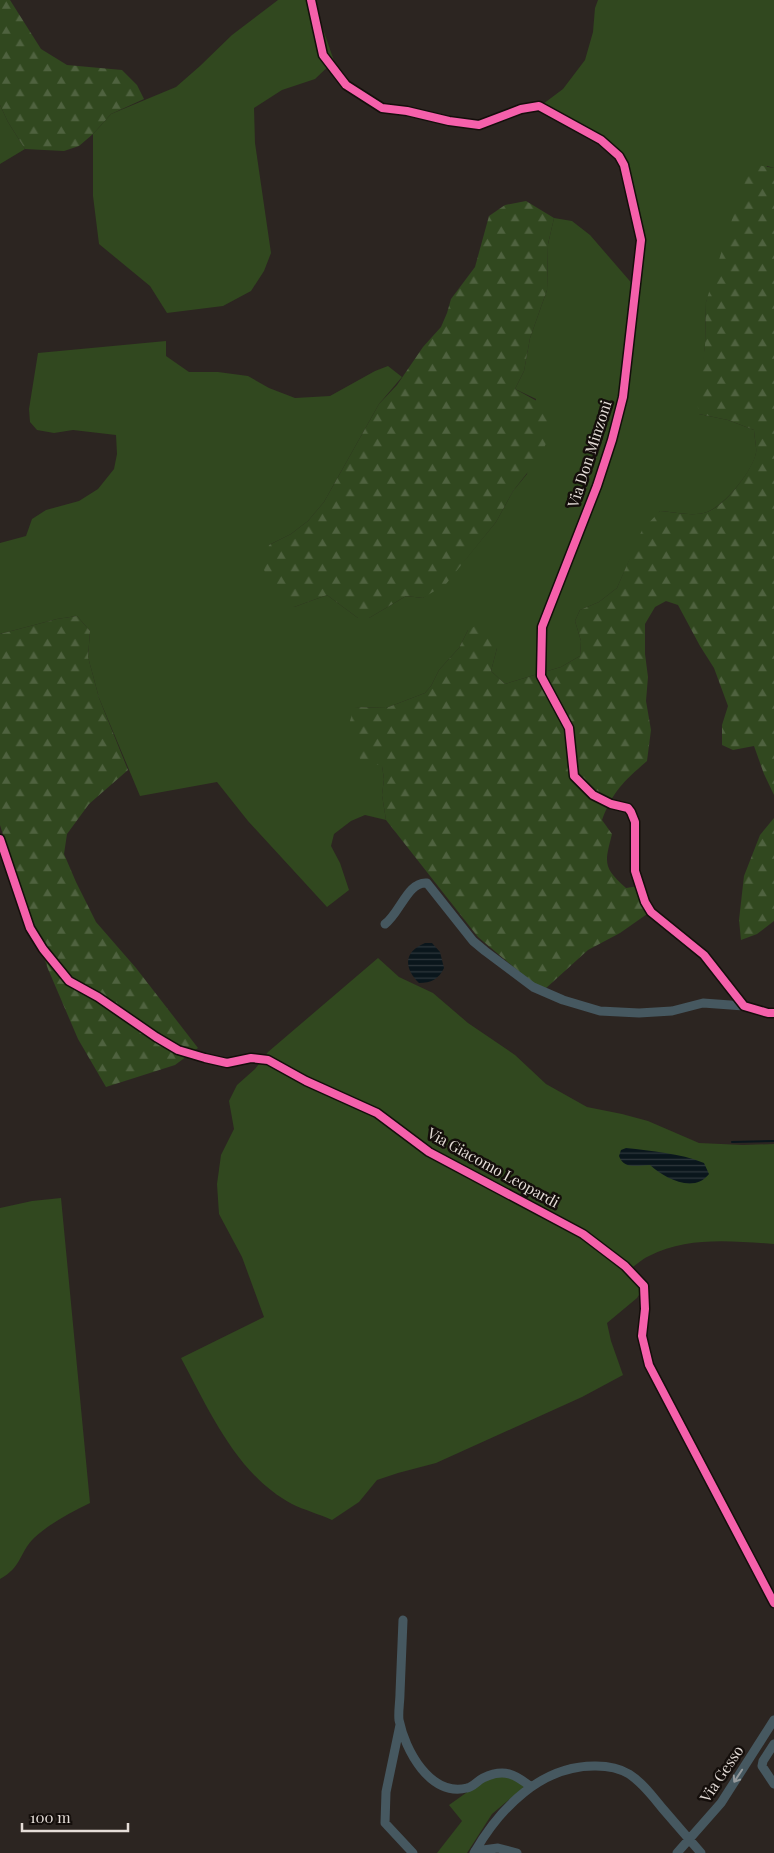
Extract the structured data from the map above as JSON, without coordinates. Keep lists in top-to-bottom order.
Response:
{
  "streets": {
    "street": ["Via Don Minzoni", "Via Giacomo Leopardi", "Via Gesso"]
  },
  "one_way": ["Via Gesso"],
  "scale_bar": "100 m"
}
